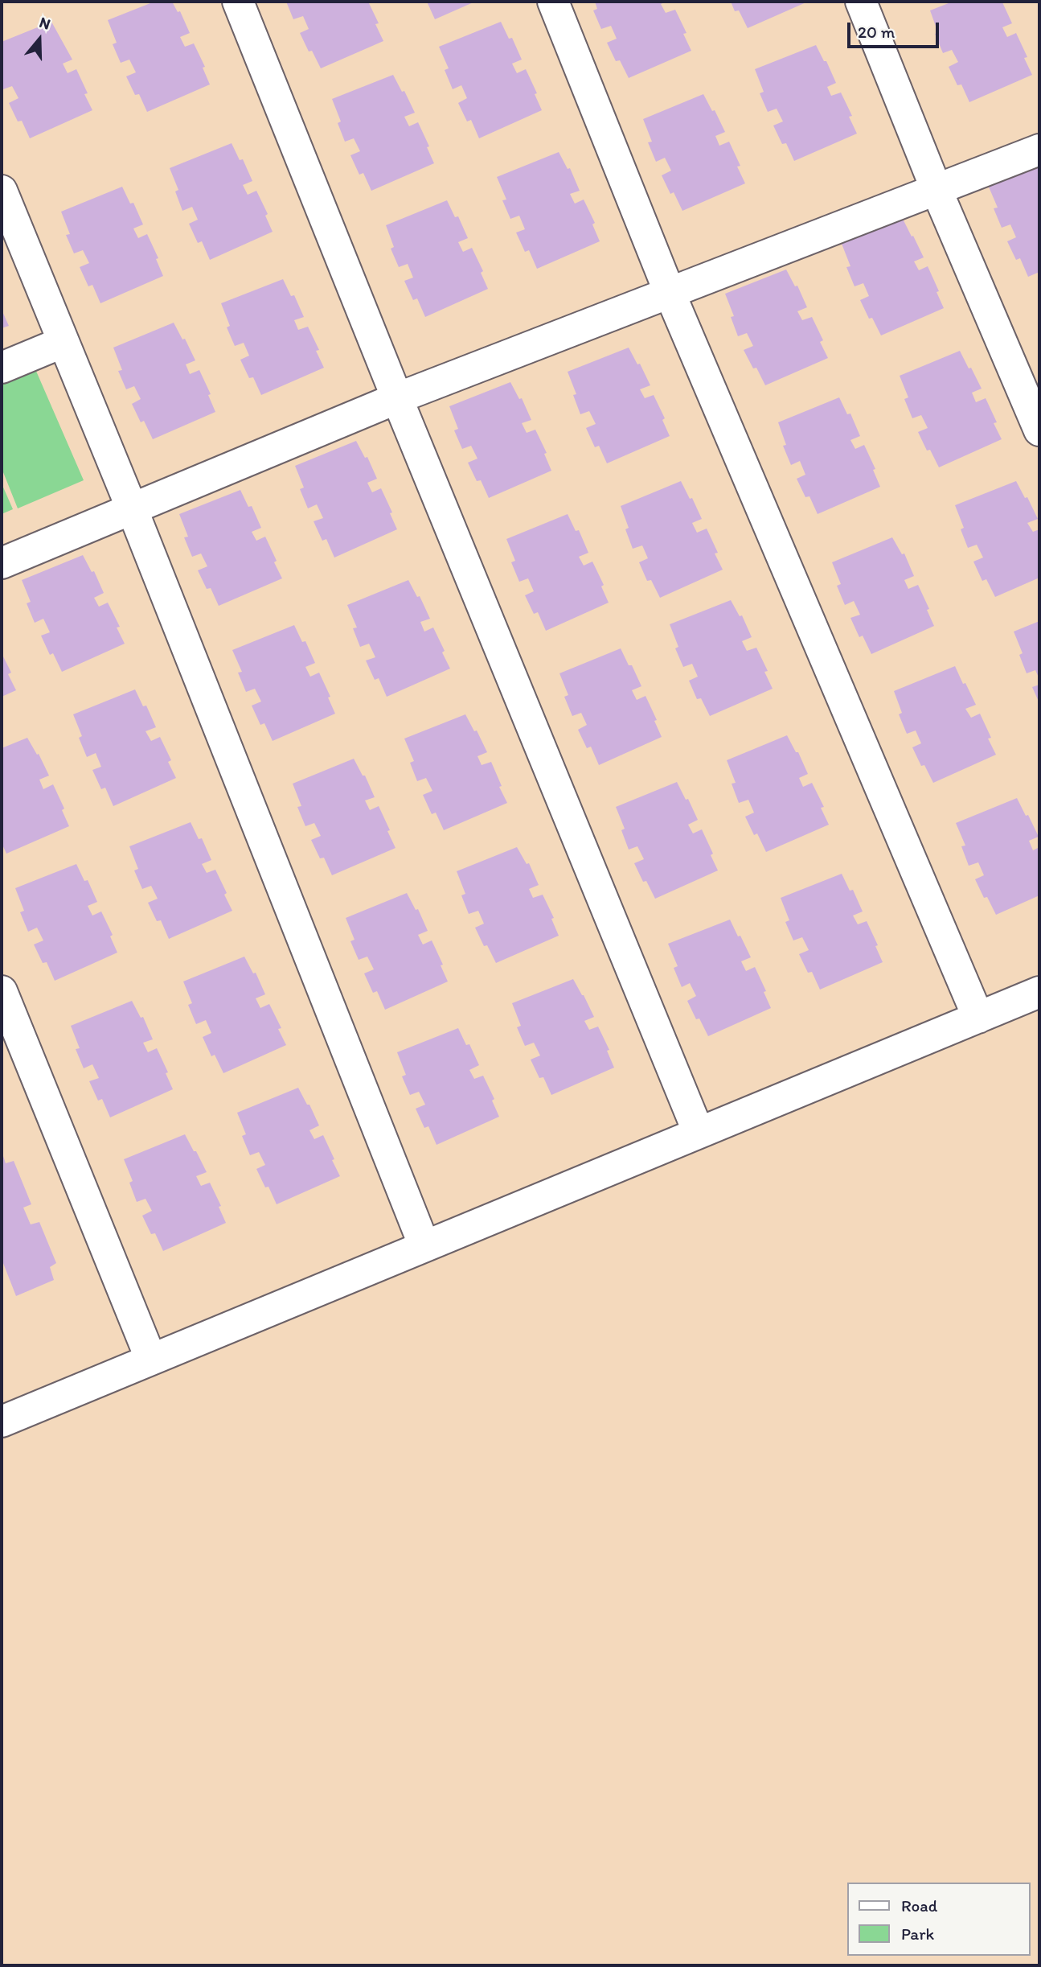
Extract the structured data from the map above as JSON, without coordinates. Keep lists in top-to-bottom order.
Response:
{
  "legend": ["Road", "Park"],
  "scale_bar": "20 m",
  "north": "top"
}
